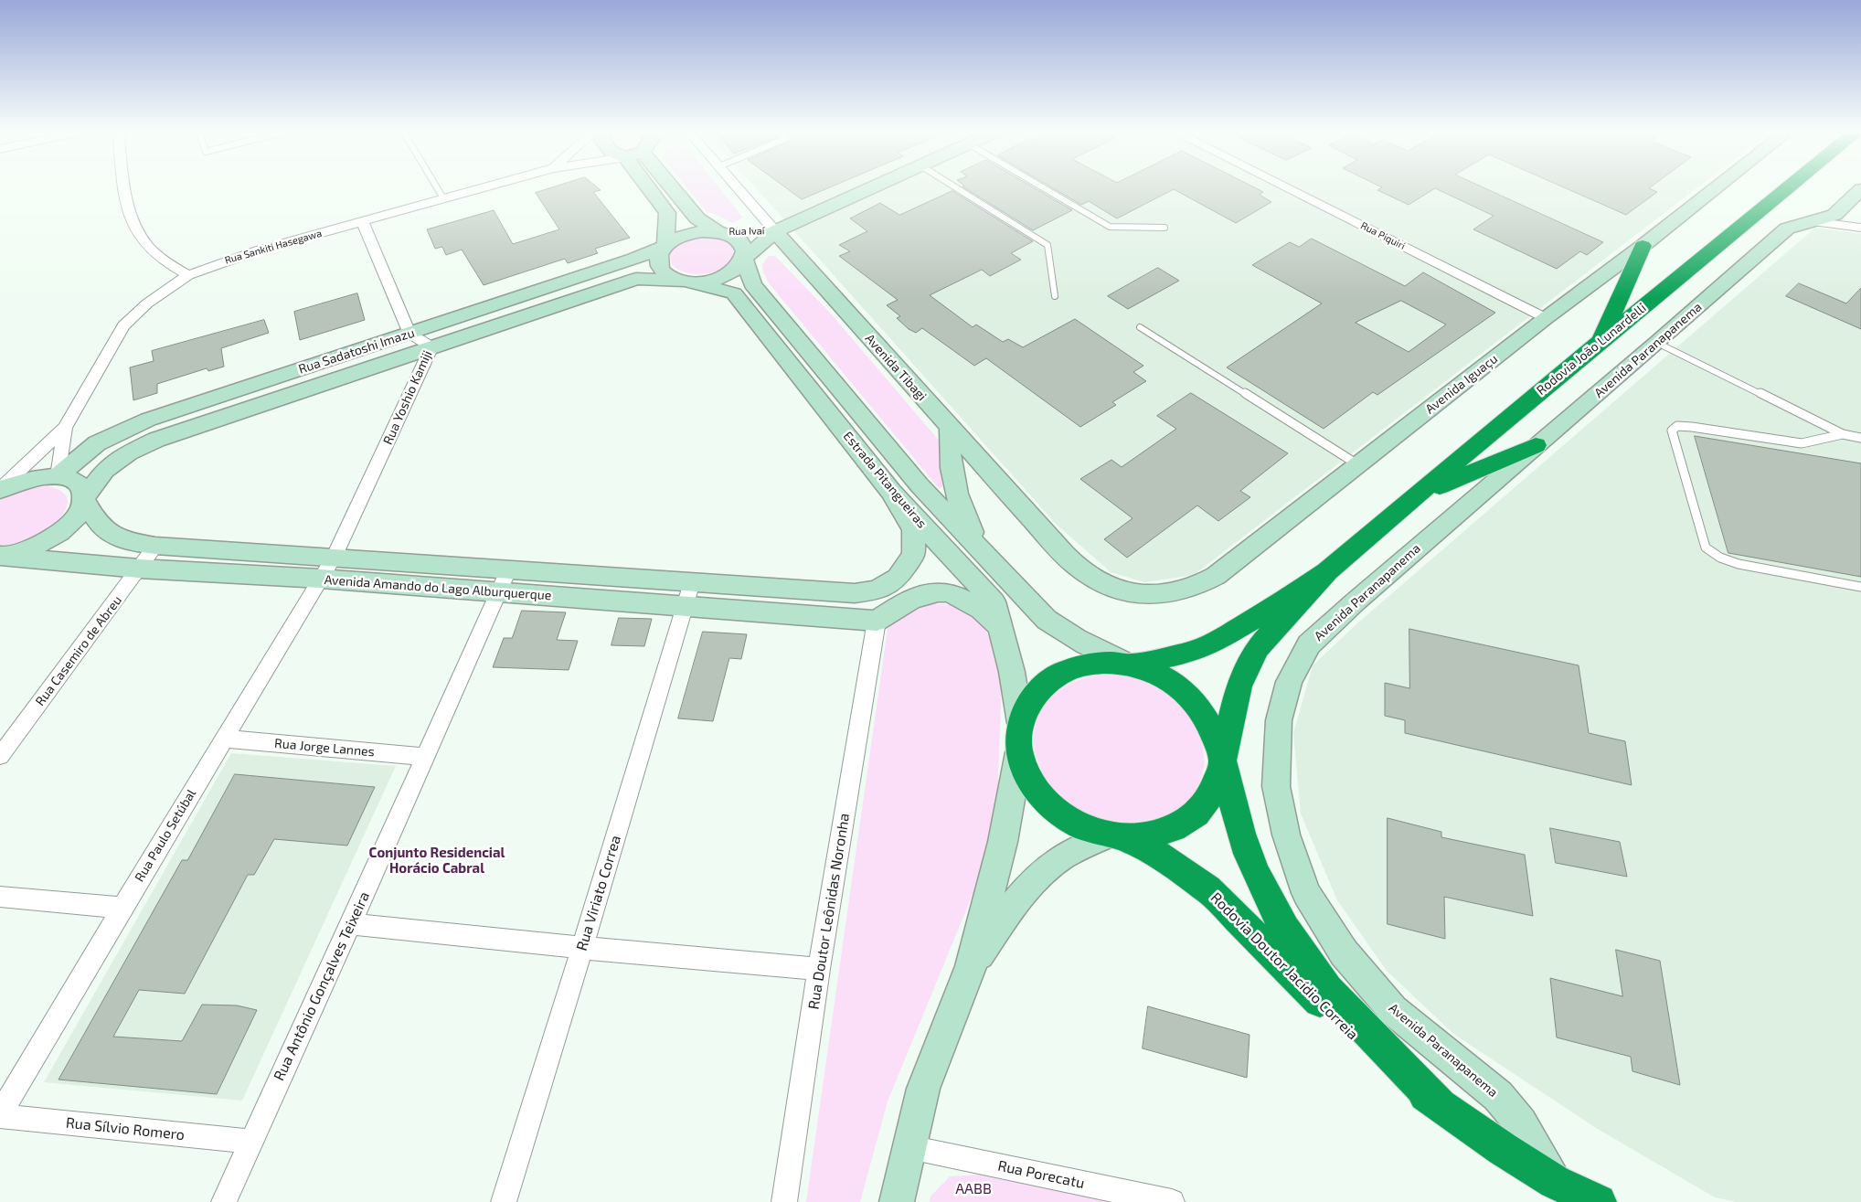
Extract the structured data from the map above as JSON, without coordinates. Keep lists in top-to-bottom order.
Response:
{
  "streets": {
    "highway": ["Rodovia João Lunardelli", "Rodovia Doutor Jacídio Correia"],
    "street": [
      "Rua Ivaí",
      "Rua Piquiri",
      "Rua Sankiti Hasegawa",
      "Avenida Paranapanema",
      "Rua Sadatoshi Imazu",
      "Avenida Tibagi",
      "Avenida Iguaçu",
      "Rua Yoshio Kamiji",
      "Estrada Pitangueiras",
      "Avenida Amando do Lago Alburquerque",
      "Rua Casemiro de Abreu",
      "Rua Jorge Lannes",
      "Rua Paulo Setúbal",
      "Rua Viriato Correa",
      "Rua Doutor Leônidas Noronha",
      "Rua Antônio Gonçalves Teixeira",
      "Rua Sílvio Romero",
      "Rua Porecatu"
    ]
  },
  "crossings": [
    ["Rua Ivaí", "Rua Sadatoshi Imazu"],
    ["Rua Ivaí", "Avenida Tibagi"],
    ["Rua Ivaí", "Estrada Pitangueiras"],
    ["Rua Piquiri", "Avenida Iguaçu"],
    ["Rua Sankiti Hasegawa", "Rua Sadatoshi Imazu"],
    ["Rua Sankiti Hasegawa", "Avenida Amando do Lago Alburquerque"],
    ["Rodovia João Lunardelli", "Estrada Pitangueiras"],
    ["Rodovia João Lunardelli", "Rodovia Doutor Jacídio Correia"],
    ["Avenida Paranapanema", "Rodovia Doutor Jacídio Correia"],
    ["Rua Sadatoshi Imazu", "Rua Yoshio Kamiji"],
    ["Rua Sadatoshi Imazu", "Estrada Pitangueiras"],
    ["Rua Sadatoshi Imazu", "Avenida Amando do Lago Alburquerque"],
    ["Avenida Tibagi", "Avenida Iguaçu"],
    ["Rua Yoshio Kamiji", "Avenida Amando do Lago Alburquerque"],
    ["Rua Yoshio Kamiji", "Rua Paulo Setúbal"],
    ["Estrada Pitangueiras", "Avenida Amando do Lago Alburquerque"],
    ["Estrada Pitangueiras", "Rodovia Doutor Jacídio Correia"],
    ["Avenida Amando do Lago Alburquerque", "Rua Casemiro de Abreu"],
    ["Avenida Amando do Lago Alburquerque", "Rua Paulo Setúbal"],
    ["Avenida Amando do Lago Alburquerque", "Rua Viriato Correa"],
    ["Avenida Amando do Lago Alburquerque", "Rua Doutor Leônidas Noronha"],
    ["Avenida Amando do Lago Alburquerque", "Rua Antônio Gonçalves Teixeira"],
    ["Rua Jorge Lannes", "Rua Paulo Setúbal"],
    ["Rua Jorge Lannes", "Rua Antônio Gonçalves Teixeira"],
    ["Rua Paulo Setúbal", "Rua Sílvio Romero"],
    ["Rua Antônio Gonçalves Teixeira", "Rua Sílvio Romero"]
  ],
  "districts": ["Conjunto Residencial Horácio Cabral"],
  "parks": ["AABB"]
}
